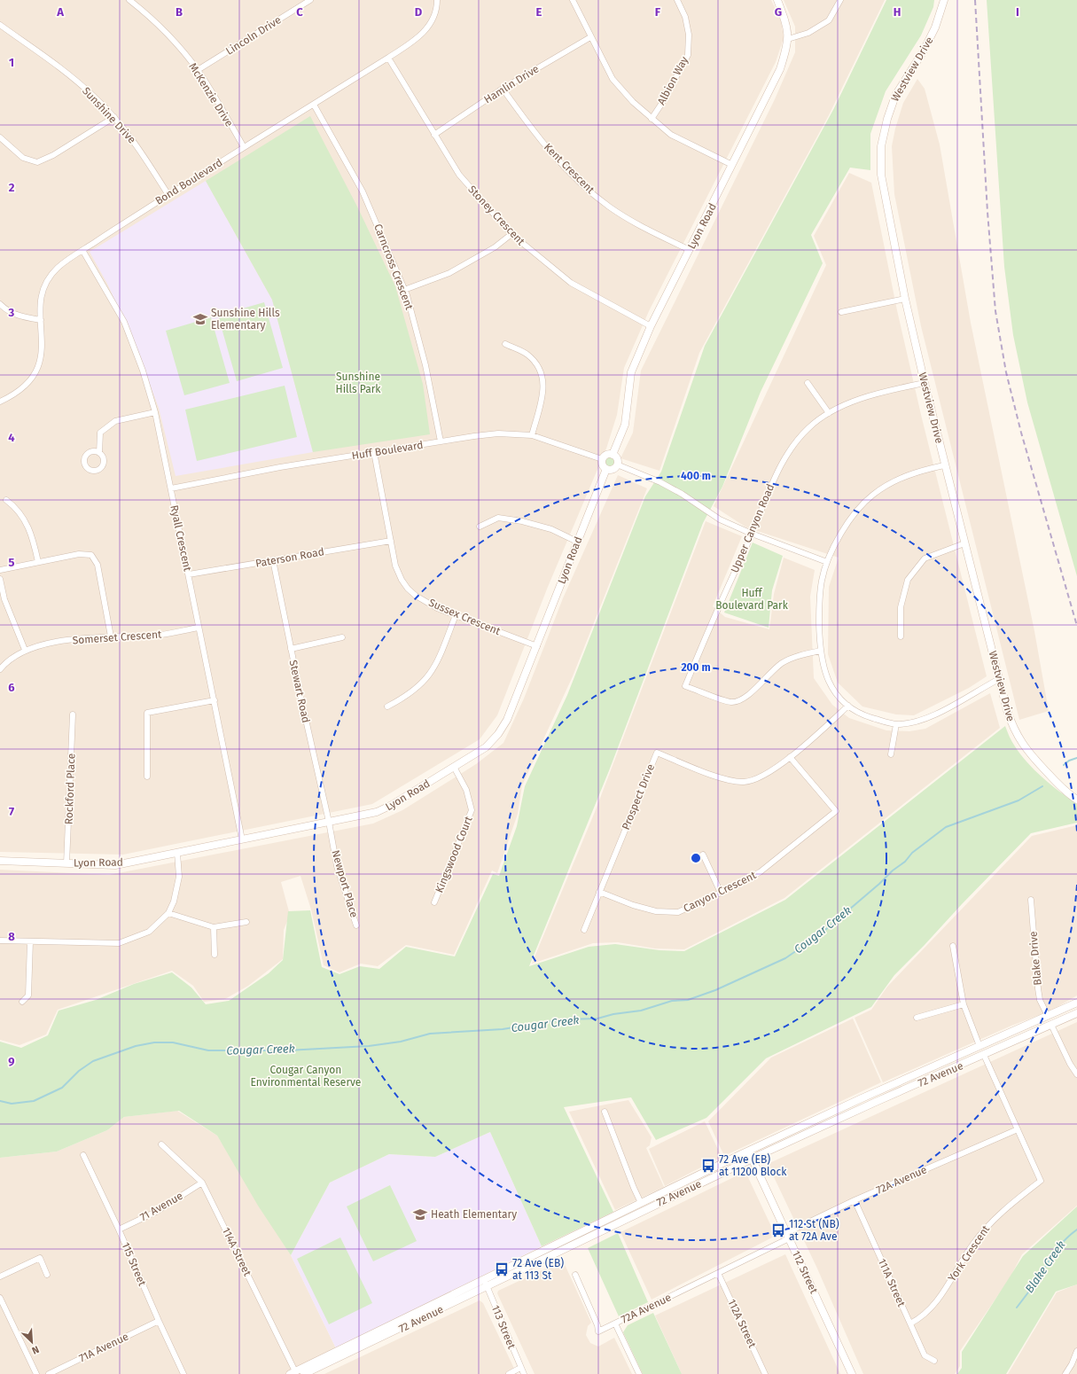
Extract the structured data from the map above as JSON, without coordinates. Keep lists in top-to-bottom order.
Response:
{
  "streets": {
    "street": [
      "Lincoln Drive",
      "Westview Drive",
      "Albion Way",
      "Hamlin Drive",
      "McKenzie Drive",
      "Sunshine Drive",
      "Kent Crescent",
      "Bond Boulevard",
      "Stoney Crescent",
      "Lyon Road",
      "Carncross Crescent",
      "Huff Boulevard",
      "Upper Canyon Road",
      "Ryall Crescent",
      "Paterson Road",
      "Sussex Crescent",
      "Somerset Crescent",
      "Stewart Road",
      "Rockford Place",
      "Prospect Drive",
      "Kingswood Court",
      "Newport Place",
      "Canyon Crescent",
      "Blake Drive",
      "72 Avenue",
      "72A Avenue",
      "71 Avenue",
      "114A Street",
      "York Crescent",
      "115 Street",
      "112 Street",
      "111A Street",
      "112A Street",
      "113 Street",
      "71A Avenue"
    ]
  },
  "crossings": [
    ["Lincoln Drive", "McKenzie Drive"],
    ["Westview Drive", "Upper Canyon Road"],
    ["Hamlin Drive", "Kent Crescent"],
    ["Hamlin Drive", "Stoney Crescent"],
    ["McKenzie Drive", "Bond Boulevard"],
    ["Sunshine Drive", "Bond Boulevard"],
    ["Kent Crescent", "Lyon Road"],
    ["Bond Boulevard", "Stoney Crescent"],
    ["Bond Boulevard", "Carncross Crescent"],
    ["Bond Boulevard", "Ryall Crescent"],
    ["Stoney Crescent", "Lyon Road"],
    ["Lyon Road", "Huff Boulevard"],
    ["Lyon Road", "Ryall Crescent"],
    ["Lyon Road", "Sussex Crescent"],
    ["Lyon Road", "Stewart Road"],
    ["Lyon Road", "Rockford Place"],
    ["Lyon Road", "Kingswood Court"],
    ["Lyon Road", "Newport Place"],
    ["Carncross Crescent", "Huff Boulevard"],
    ["Huff Boulevard", "Ryall Crescent"],
    ["Huff Boulevard", "Sussex Crescent"],
    ["Ryall Crescent", "Paterson Road"],
    ["Ryall Crescent", "Somerset Crescent"],
    ["Paterson Road", "Sussex Crescent"],
    ["Paterson Road", "Stewart Road"],
    ["Stewart Road", "Newport Place"],
    ["Prospect Drive", "Canyon Crescent"],
    ["Blake Drive", "72 Avenue"],
    ["72 Avenue", "114A Street"],
    ["72 Avenue", "York Crescent"],
    ["72 Avenue", "112 Street"],
    ["72 Avenue", "113 Street"],
    ["72A Avenue", "York Crescent"],
    ["72A Avenue", "112 Street"],
    ["72A Avenue", "111A Street"],
    ["72A Avenue", "112A Street"],
    ["71 Avenue", "114A Street"],
    ["71 Avenue", "115 Street"],
    ["York Crescent", "111A Street"],
    ["115 Street", "71A Avenue"]
  ],
  "water": ["Cougar Creek", "Blake Creek"],
  "parks": ["Sunshine Hills Park", "Huff Boulevard Park", "Cougar Canyon Environmental Reserve"],
  "places": {
    "school or university": ["Sunshine Hills Elementary", "Heath Elementary"],
    "bus stop": ["72 Ave (EB) at 11200 Block", "112 St (NB) at 72A Ave", "72 Ave (EB) at 113 St"]
  },
  "north": "bottom right",
  "grid": {
    "columns": [
      "A",
      "B",
      "C",
      "D",
      "E",
      "F",
      "G",
      "H",
      "I"
    ],
    "rows": [
      "1",
      "2",
      "3",
      "4",
      "5",
      "6",
      "7",
      "8",
      "9"
    ]
  },
  "rings": ["400 m", "200 m"]
}
